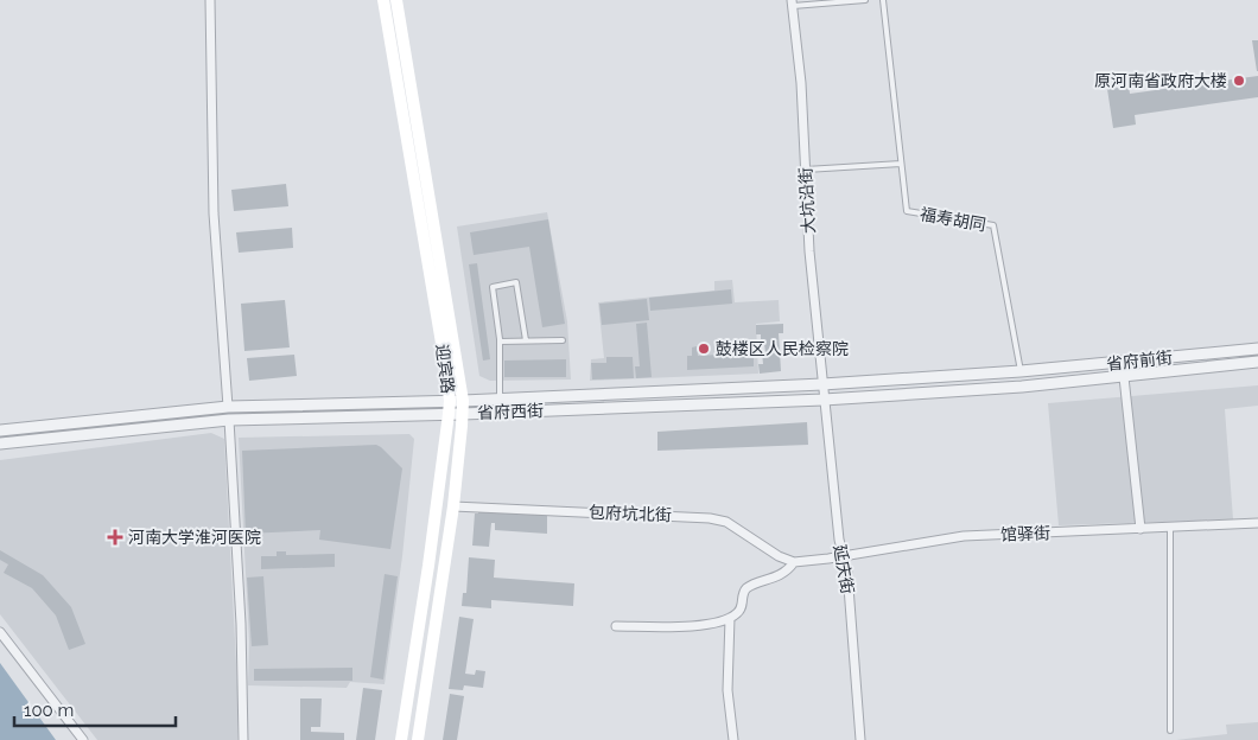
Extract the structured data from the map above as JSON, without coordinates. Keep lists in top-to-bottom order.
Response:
{
  "streets": {
    "main road": ["迎宾路"],
    "street": [
      "大坑沿街",
      "省府前街",
      "省府西街",
      "包府坑北街",
      "馆驿街",
      "延庆街"
    ],
    "lane": ["福寿胡同"]
  },
  "crossings": [
    ["大坑沿街", "省府西街"],
    ["大坑沿街", "延庆街"],
    ["福寿胡同", "省府前街"],
    ["福寿胡同", "省府西街"],
    ["省府前街", "省府西街"],
    ["迎宾路", "省府西街"],
    ["迎宾路", "包府坑北街"],
    ["省府西街", "延庆街"],
    ["包府坑北街", "馆驿街"],
    ["馆驿街", "延庆街"]
  ],
  "places": {
    "other": ["原河南省政府大楼", "鼓楼区人民检察院"],
    "health": ["河南大学淮河医院"]
  },
  "scale_bar": "100 m"
}
